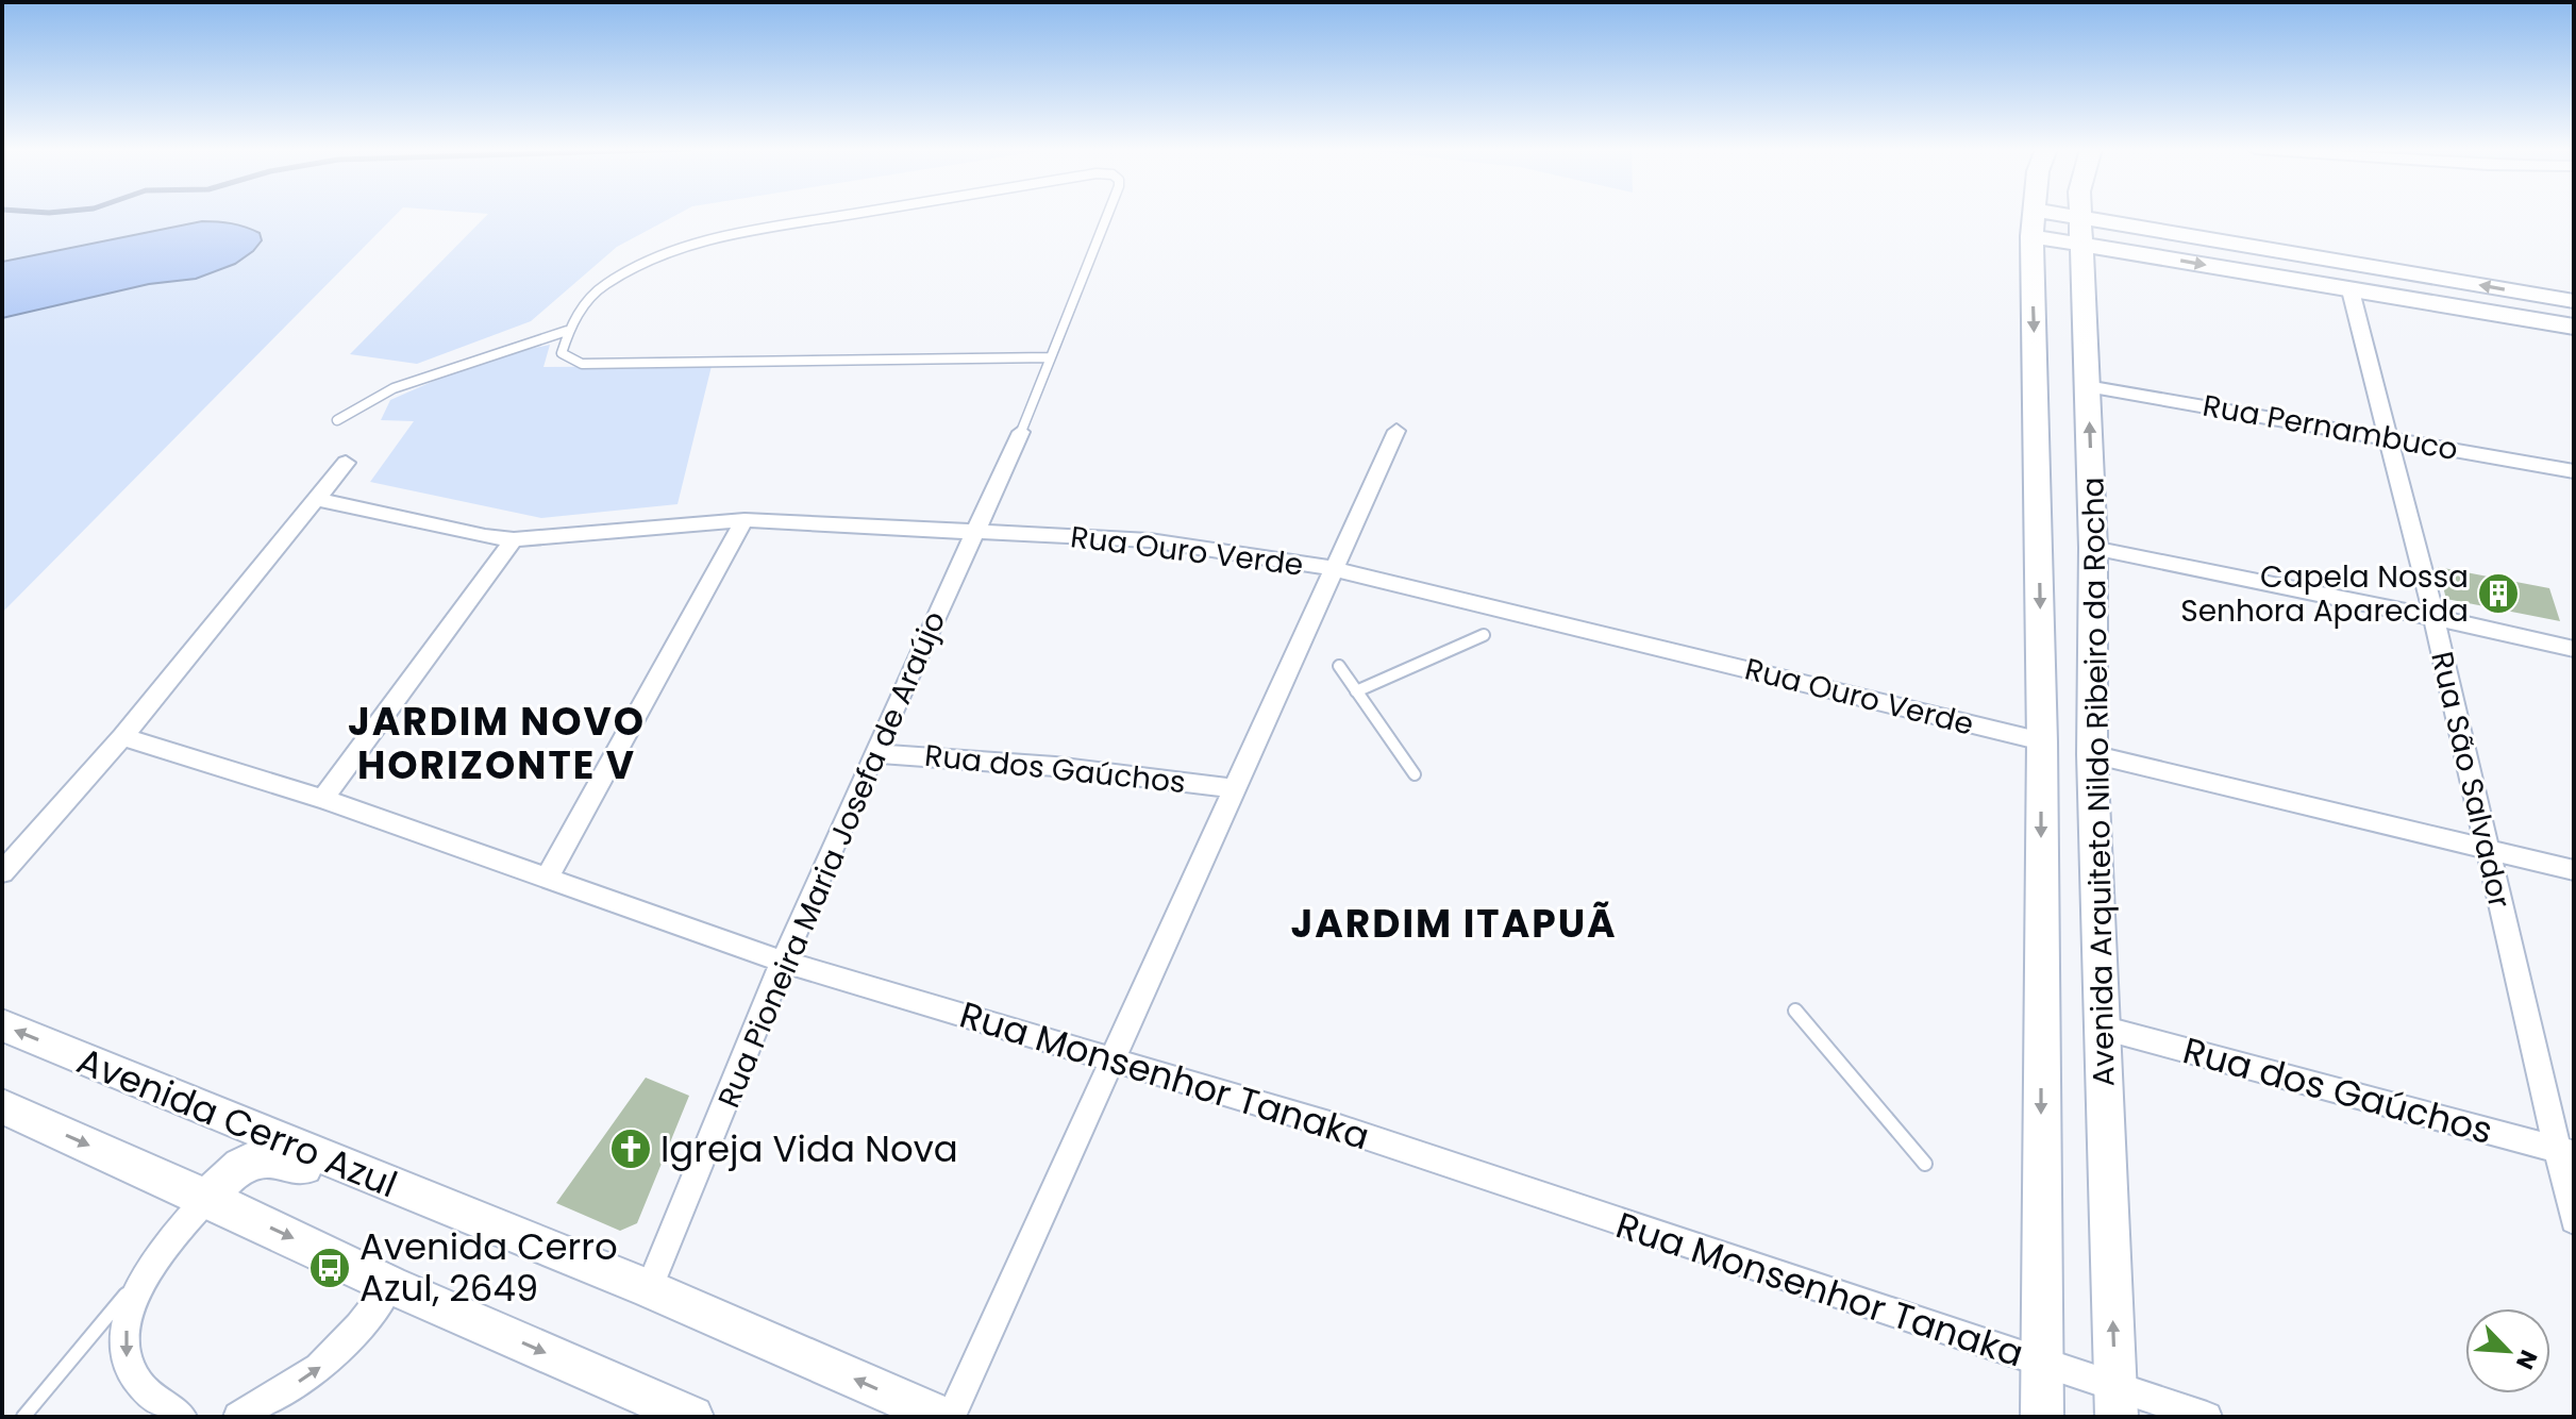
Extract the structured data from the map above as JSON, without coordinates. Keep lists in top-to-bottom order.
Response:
{
  "streets": {
    "main road": ["Avenida Arquiteto Nildo Ribeiro da Rocha", "Avenida Cerro Azul"],
    "street": [
      "Rua Pernambuco",
      "Rua Ouro Verde",
      "Rua dos Gaúchos",
      "Rua São Salvador",
      "Rua Pioneira Maria Josefa de Araújo",
      "Rua Monsenhor Tanaka"
    ]
  },
  "crossings": [
    ["Rua Pernambuco", "Rua São Salvador"],
    ["Rua Pernambuco", "Avenida Arquiteto Nildo Ribeiro da Rocha"],
    ["Rua Ouro Verde", "Avenida Arquiteto Nildo Ribeiro da Rocha"],
    ["Rua Ouro Verde", "Rua Pioneira Maria Josefa de Araújo"],
    ["Rua dos Gaúchos", "Rua São Salvador"],
    ["Rua dos Gaúchos", "Avenida Arquiteto Nildo Ribeiro da Rocha"],
    ["Rua dos Gaúchos", "Rua Pioneira Maria Josefa de Araújo"],
    ["Avenida Arquiteto Nildo Ribeiro da Rocha", "Rua Monsenhor Tanaka"],
    ["Rua Pioneira Maria Josefa de Araújo", "Rua Monsenhor Tanaka"],
    ["Rua Pioneira Maria Josefa de Araújo", "Avenida Cerro Azul"]
  ],
  "districts": ["JARDIM NOVO HORIZONTE V", "JARDIM ITAPUÃ"],
  "places": {
    "building": ["Capela Nossa Senhora Aparecida"],
    "church": ["Igreja Vida Nova"],
    "bus stop": ["Avenida Cerro Azul, 2649"]
  },
  "north": "bottom right"
}
